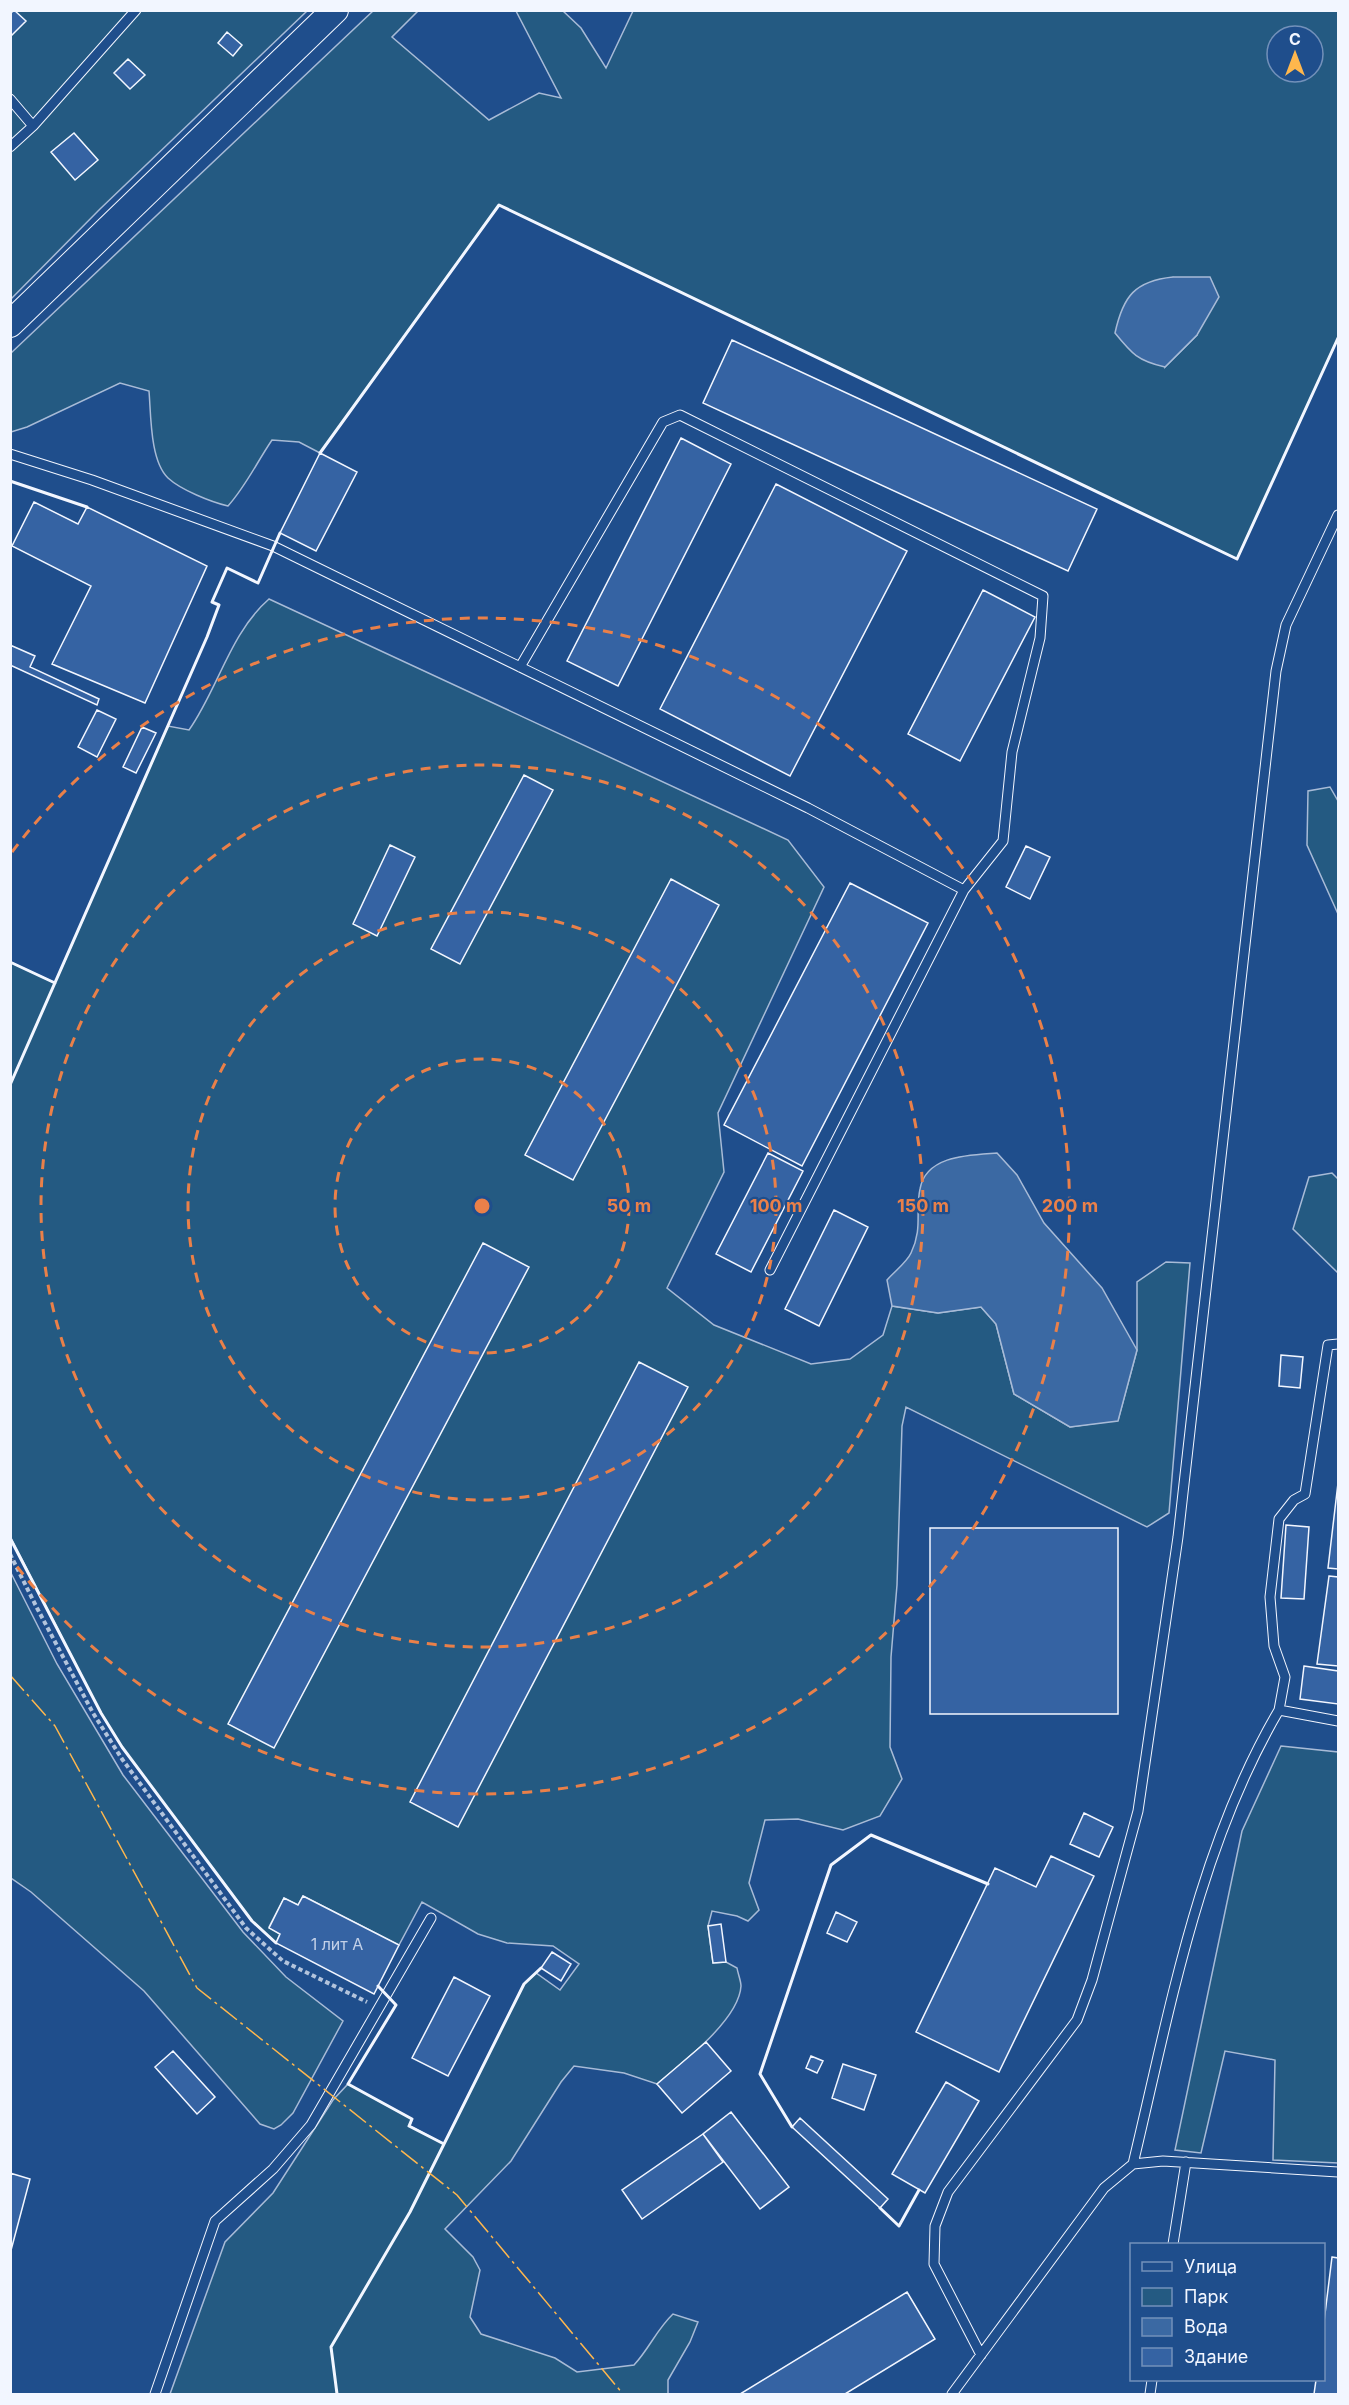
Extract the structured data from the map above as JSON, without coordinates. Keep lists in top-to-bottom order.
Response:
{
  "house_numbers": ["1 лит А"],
  "legend": [
    "Улица",
    "Парк",
    "Вода",
    "Здание"
  ],
  "north": "top",
  "rings": [
    "50 m",
    "100 m",
    "150 m",
    "200 m"
  ]
}
